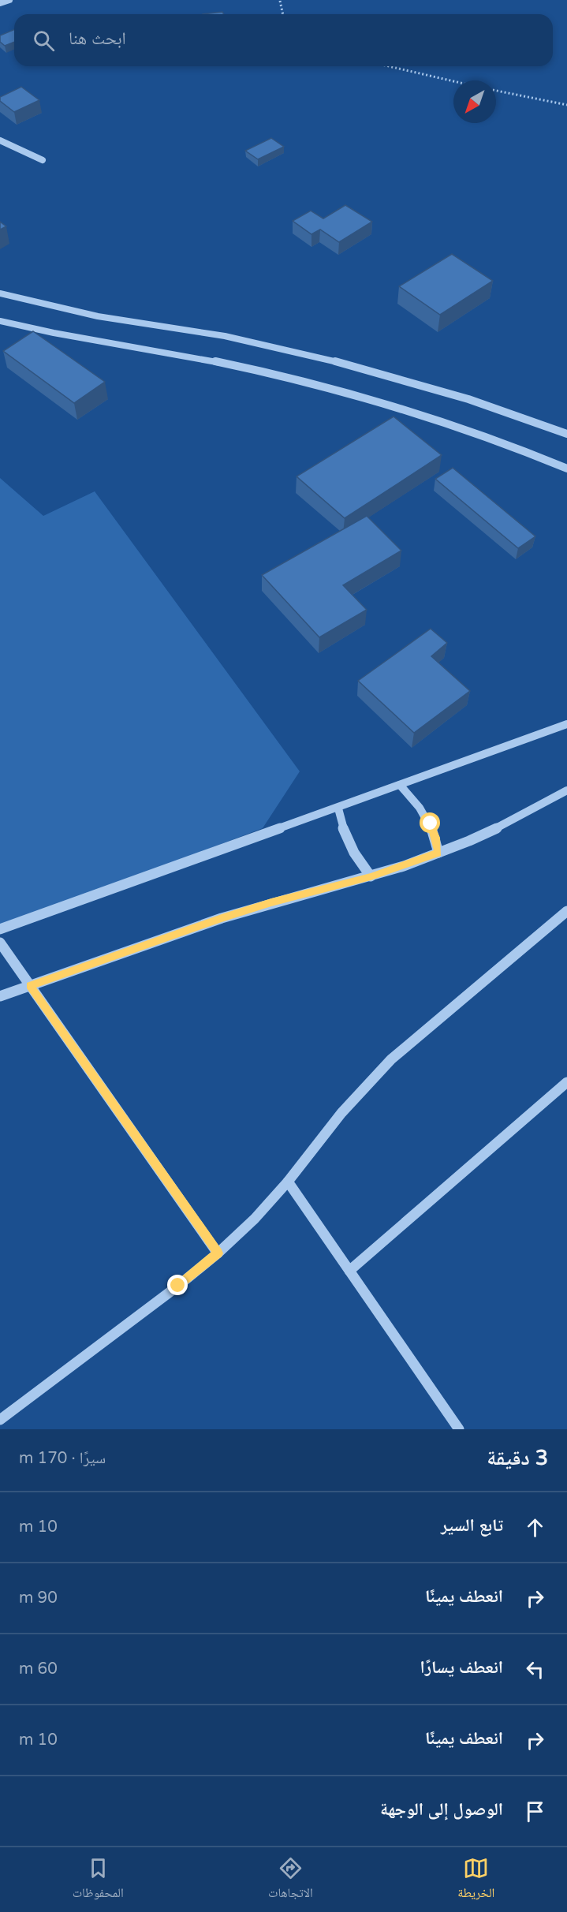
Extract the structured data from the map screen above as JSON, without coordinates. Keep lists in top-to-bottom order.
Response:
{
  "north": "bottom left",
  "page": {
    "search": "ابحث هنا",
    "heading": ["3 دقيقة", "سيرًا · 170 m"],
    "list": [
      ["تابع السير", "10 m"],
      ["انعطف يمينًا", "90 m"],
      ["انعطف يسارًا", "60 m"],
      ["انعطف يمينًا", "10 m"],
      "الوصول إلى الوجهة"
    ],
    "nav": ["الخريطة", "الاتجاهات", "المحفوظات"]
  }
}
